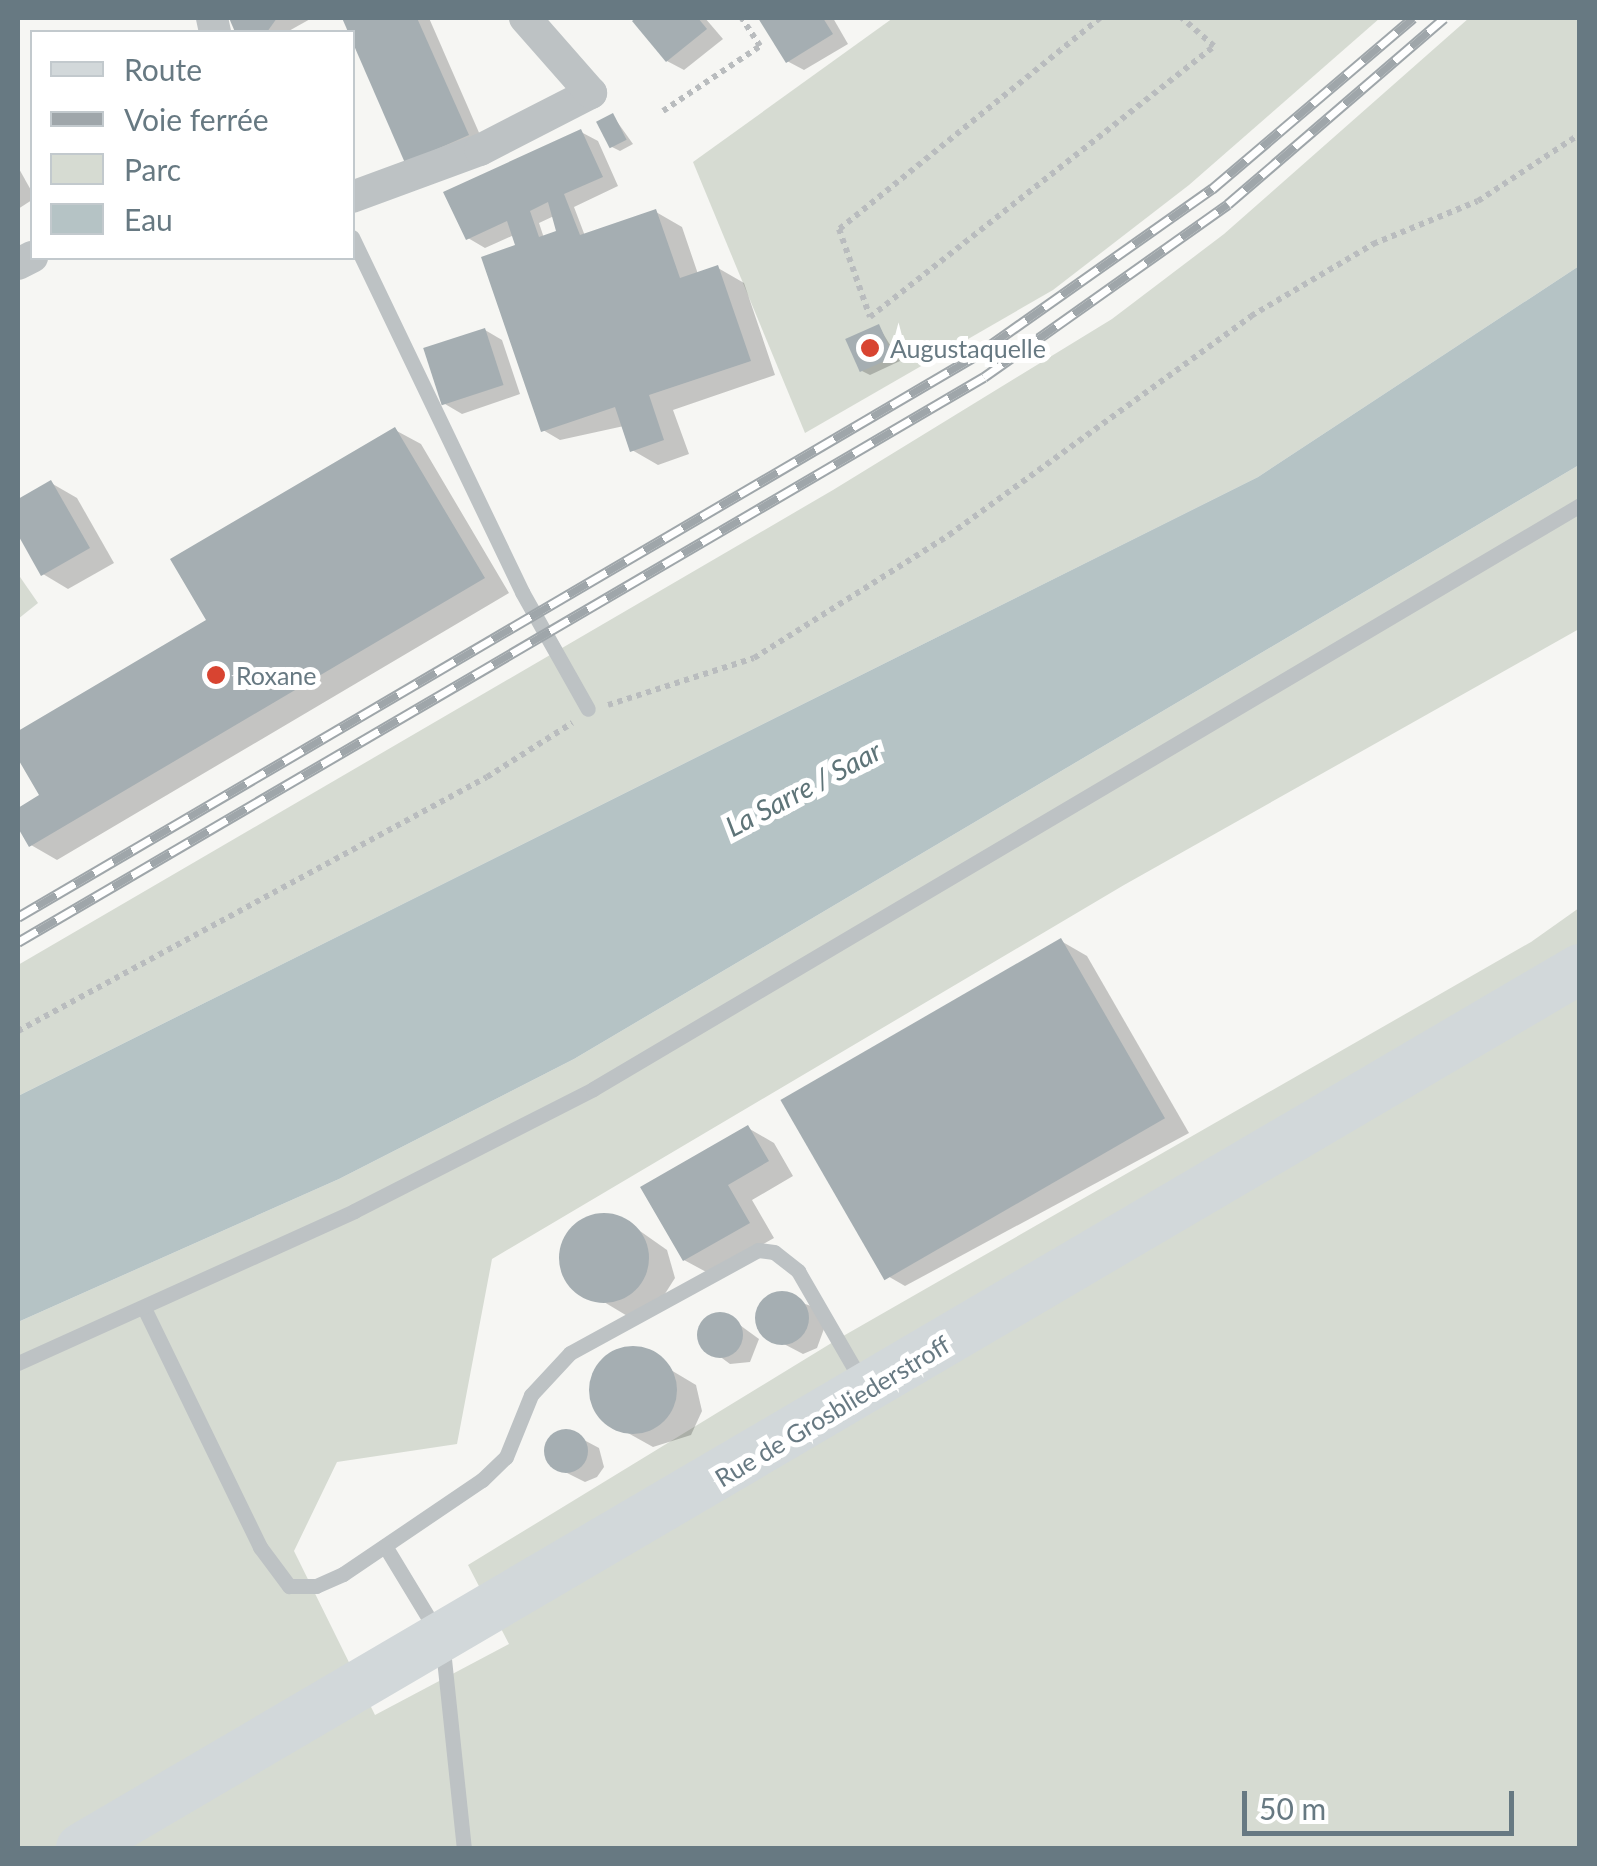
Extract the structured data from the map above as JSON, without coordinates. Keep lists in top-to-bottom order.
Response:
{
  "streets": {
    "main road": ["Rue de Grosbliederstroff"]
  },
  "water": ["La Sarre / Saar"],
  "places": ["Augustaquelle", "Roxane"],
  "legend": [
    "Route",
    "Voie ferrée",
    "Parc",
    "Eau"
  ],
  "scale_bar": "50 m"
}
